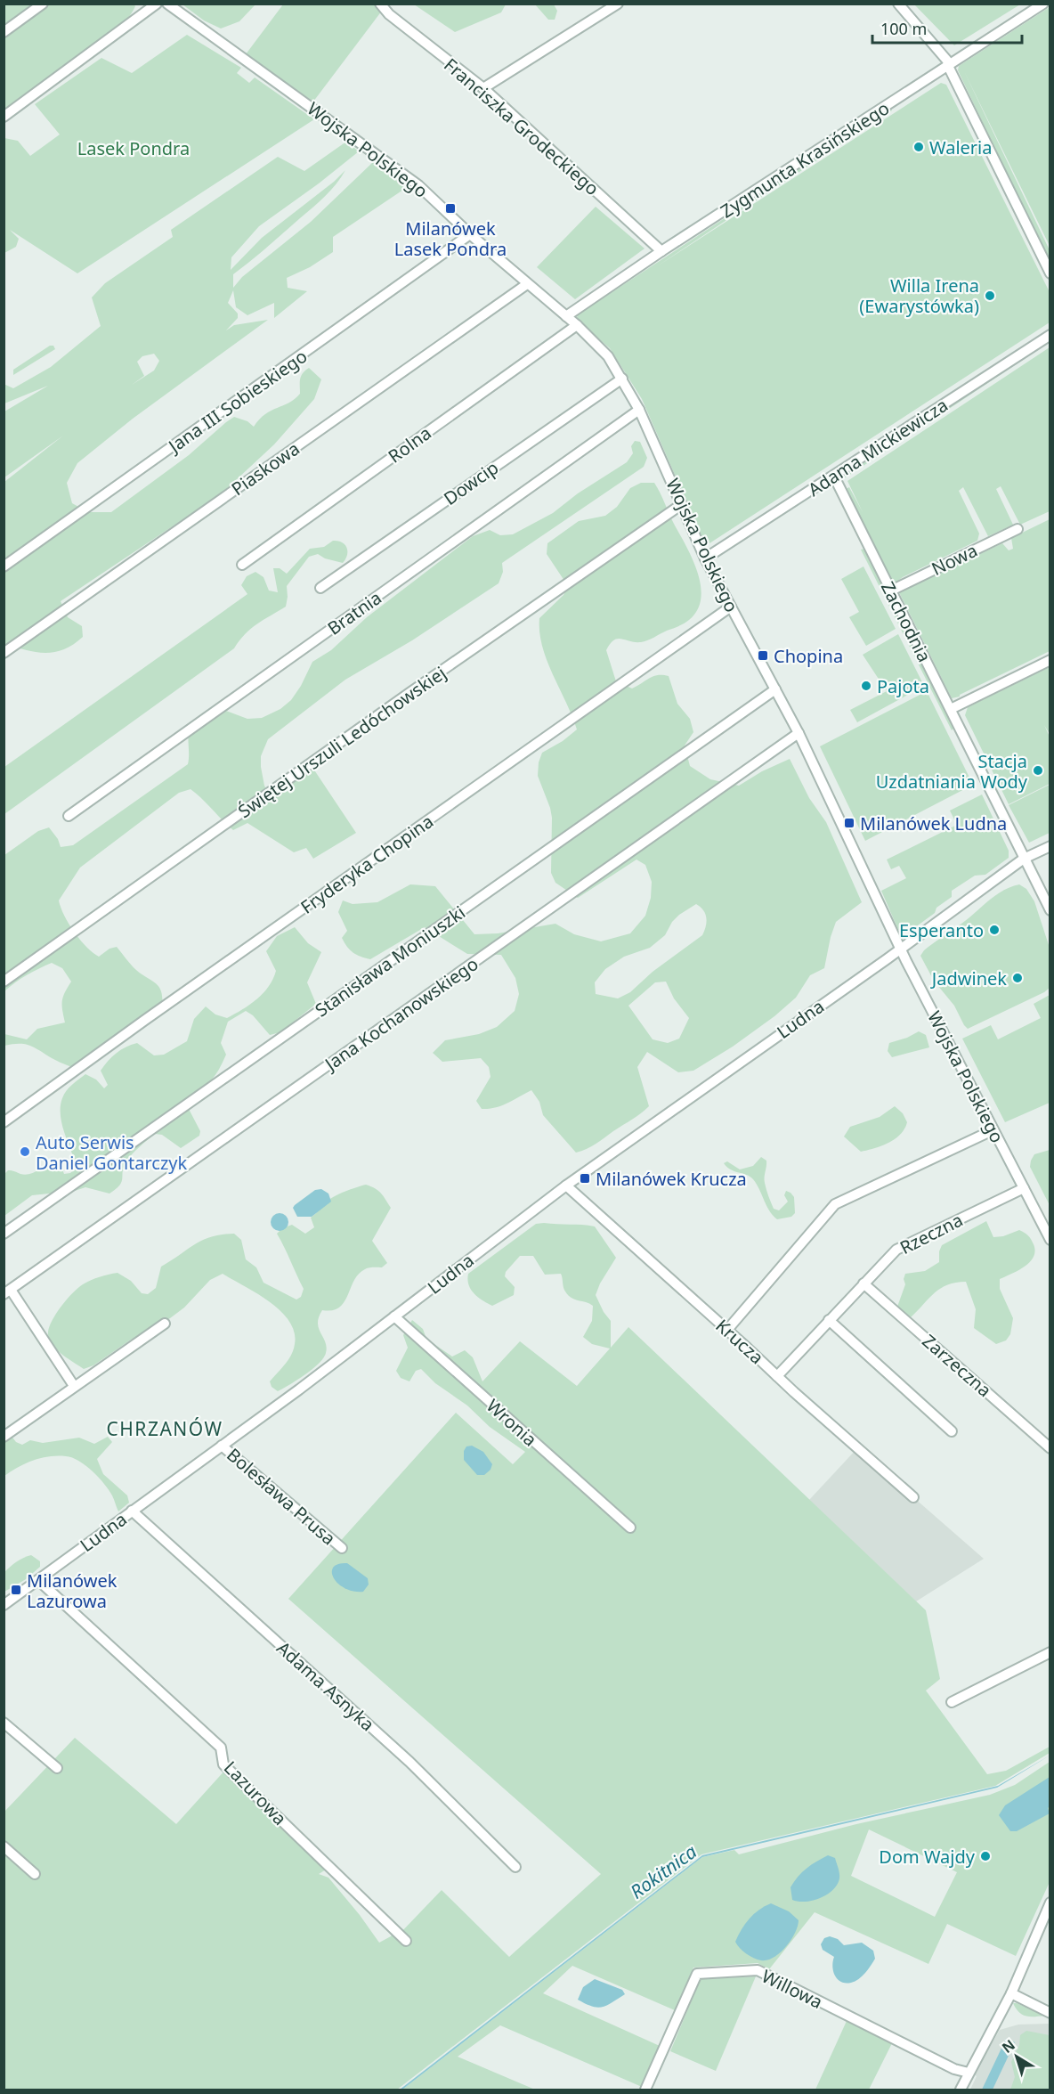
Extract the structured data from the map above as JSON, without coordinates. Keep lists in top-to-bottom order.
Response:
{
  "streets": {
    "street": [
      "Franciszka Grodeckiego",
      "Wojska Polskiego",
      "Zygmunta Krasińskiego",
      "Jana III Sobieskiego",
      "Rolna",
      "Adama Mickiewicza",
      "Piaskowa",
      "Dowcip",
      "Nowa",
      "Bratnia",
      "Zachodnia",
      "Świętej Urszuli Ledóchowskiej",
      "Fryderyka Chopina",
      "Stanisława Moniuszki",
      "Jana Kochanowskiego",
      "Ludna",
      "Rzeczna",
      "Krucza",
      "Zarzeczna",
      "Wronia",
      "Bolesława Prusa",
      "Adama Asnyka",
      "Lazurowa",
      "Willowa"
    ]
  },
  "crossings": [
    ["Franciszka Grodeckiego", "Zygmunta Krasińskiego"],
    ["Wojska Polskiego", "Zygmunta Krasińskiego"],
    ["Wojska Polskiego", "Jana III Sobieskiego"],
    ["Wojska Polskiego", "Rolna"],
    ["Wojska Polskiego", "Adama Mickiewicza"],
    ["Wojska Polskiego", "Piaskowa"],
    ["Wojska Polskiego", "Dowcip"],
    ["Wojska Polskiego", "Bratnia"],
    ["Wojska Polskiego", "Świętej Urszuli Ledóchowskiej"],
    ["Wojska Polskiego", "Fryderyka Chopina"],
    ["Wojska Polskiego", "Stanisława Moniuszki"],
    ["Wojska Polskiego", "Jana Kochanowskiego"],
    ["Wojska Polskiego", "Ludna"],
    ["Wojska Polskiego", "Rzeczna"],
    ["Adama Mickiewicza", "Zachodnia"],
    ["Nowa", "Zachodnia"],
    ["Zachodnia", "Ludna"],
    ["Ludna", "Krucza"],
    ["Ludna", "Wronia"],
    ["Ludna", "Bolesława Prusa"],
    ["Ludna", "Adama Asnyka"],
    ["Ludna", "Lazurowa"],
    ["Rzeczna", "Krucza"],
    ["Rzeczna", "Zarzeczna"]
  ],
  "districts": ["CHRZANÓW"],
  "water": ["Rokitnica"],
  "parks": ["Lasek Pondra"],
  "places": {
    "other": [
      "Waleria",
      "Willa Irena (Ewarystówka)",
      "Pajota",
      "Stacja Uzdatniania Wody",
      "Esperanto",
      "Jadwinek",
      "Auto Serwis Daniel Gontarczyk",
      "Dom Wajdy"
    ],
    "transit": [
      "Milanówek Lasek Pondra",
      "Chopina",
      "Milanówek Ludna",
      "Milanówek Krucza",
      "Milanówek Lazurowa"
    ]
  },
  "scale_bar": "100 m",
  "north": "top left"
}
